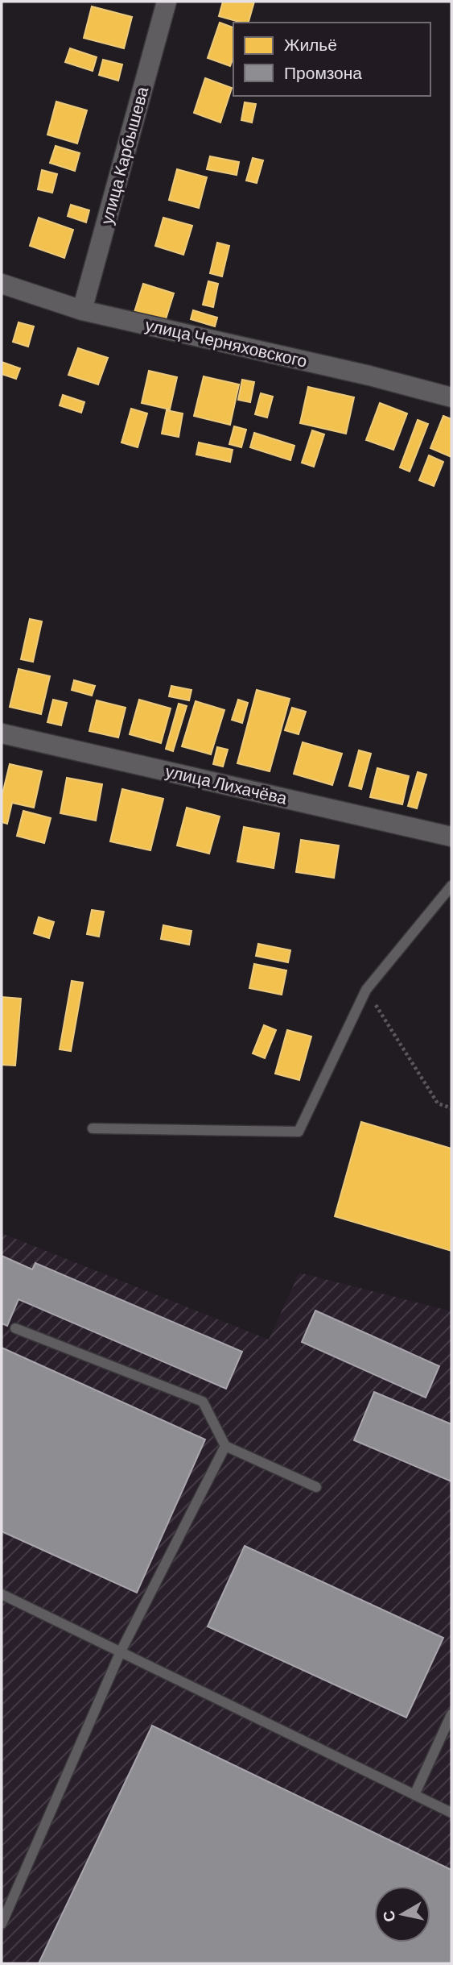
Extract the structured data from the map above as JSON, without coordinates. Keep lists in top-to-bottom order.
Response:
{
  "streets": {
    "street": ["улица Карбышева", "улица Черняховского", "улица Лихачёва"]
  },
  "crossings": [
    ["улица Карбышева", "улица Черняховского"]
  ],
  "legend": ["Жильё", "Промзона"],
  "north": "left"
}
